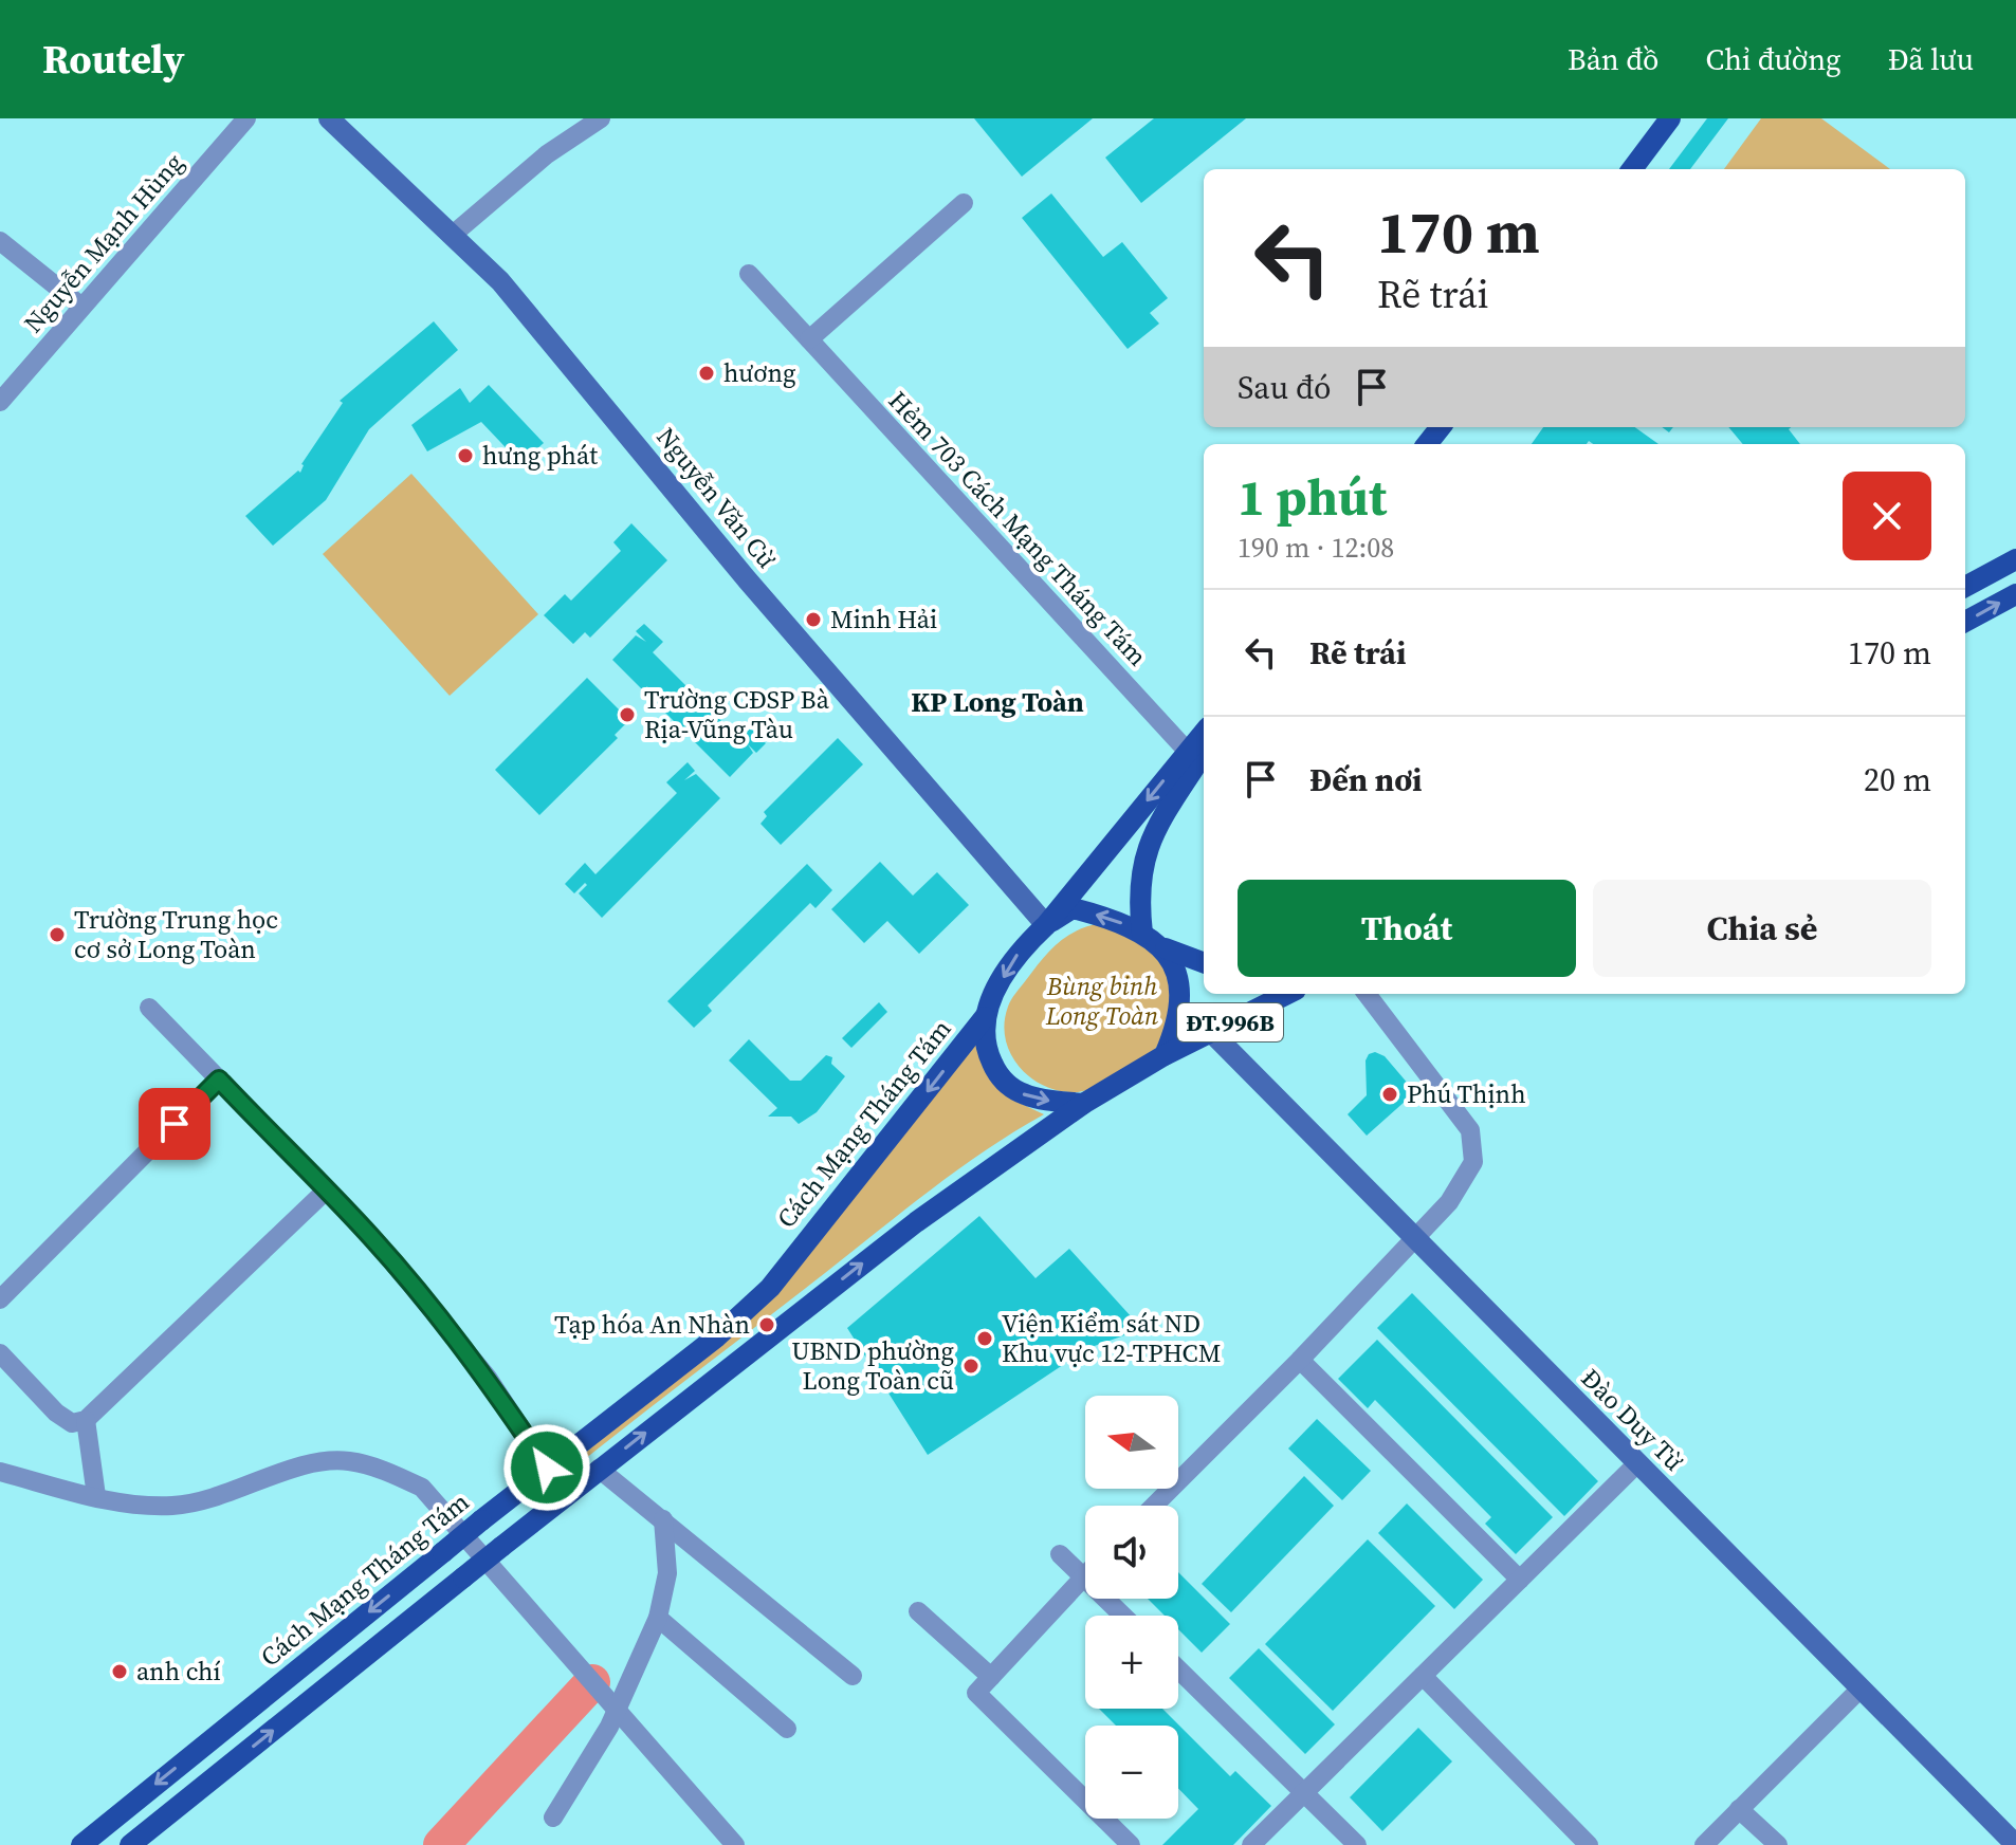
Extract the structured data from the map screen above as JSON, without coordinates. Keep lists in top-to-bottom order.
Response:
{
  "streets": {
    "main road": ["ĐT.996B", "Cách Mạng Tháng Tám"],
    "street": [
      "Nguyễn Mạnh Hùng",
      "Nguyễn Văn Cừ",
      "Hẻm 703 Cách Mạng Tháng Tám",
      "Đào Duy Từ"
    ]
  },
  "crossings": [
    ["Nguyễn Văn Cừ", "ĐT.996B"],
    ["Nguyễn Văn Cừ", "Cách Mạng Tháng Tám"],
    ["ĐT.996B", "Cách Mạng Tháng Tám"],
    ["ĐT.996B", "Đào Duy Từ"]
  ],
  "districts": ["KP Long Toàn"],
  "parks": ["Bùng binh Long Toàn"],
  "places": [
    "hương",
    "hưng phát",
    "Minh Hải",
    "Trường CĐSP Bà Rịa-Vũng Tàu",
    "Trường Trung học cơ sở Long Toàn",
    "Phú Thịnh",
    "Tạp hóa An Nhàn",
    "Viện Kiểm sát ND Khu vực 12-TPHCM",
    "UBND phường Long Toàn cũ",
    "anh chí"
  ],
  "north": "left",
  "page": {
    "header": "Routely",
    "nav": ["Bản đồ", "Chỉ đường", "Đã lưu"],
    "turn": ["170 m", "Rẽ trái"],
    "then": "Sau đó",
    "heading": ["1 phút", "190 m · 12:08"],
    "list": [
      {
        "name": "Rẽ trái",
        "value": "170 m"
      },
      {
        "name": "Đến nơi",
        "value": "20 m"
      }
    ],
    "buttons": ["Thoát", "Chia sẻ"],
    "map_buttons": ["+", "−"]
  }
}
